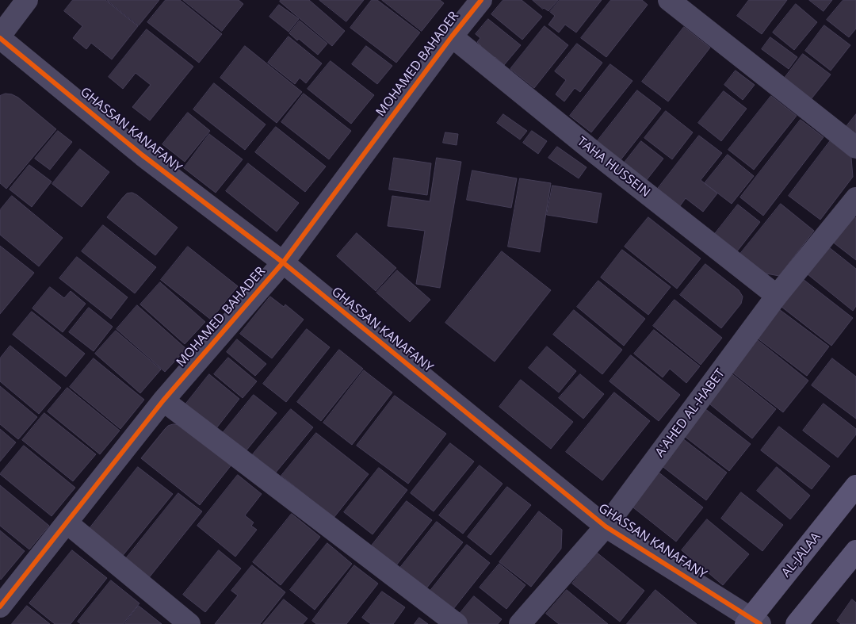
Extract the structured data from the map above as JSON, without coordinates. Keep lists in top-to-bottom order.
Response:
{
  "streets": {
    "main road": ["AL-JALAA"],
    "street": [
      "MOHAMED BAHADER",
      "GHASSAN KANAFANY",
      "TAHA HUSSEIN",
      "A'AHED AL-HABET"
    ]
  },
  "crossings": [
    ["MOHAMED BAHADER", "GHASSAN KANAFANY"],
    ["MOHAMED BAHADER", "TAHA HUSSEIN"],
    ["GHASSAN KANAFANY", "A'AHED AL-HABET"],
    ["GHASSAN KANAFANY", "AL-JALAA"],
    ["TAHA HUSSEIN", "A'AHED AL-HABET"]
  ]
}
